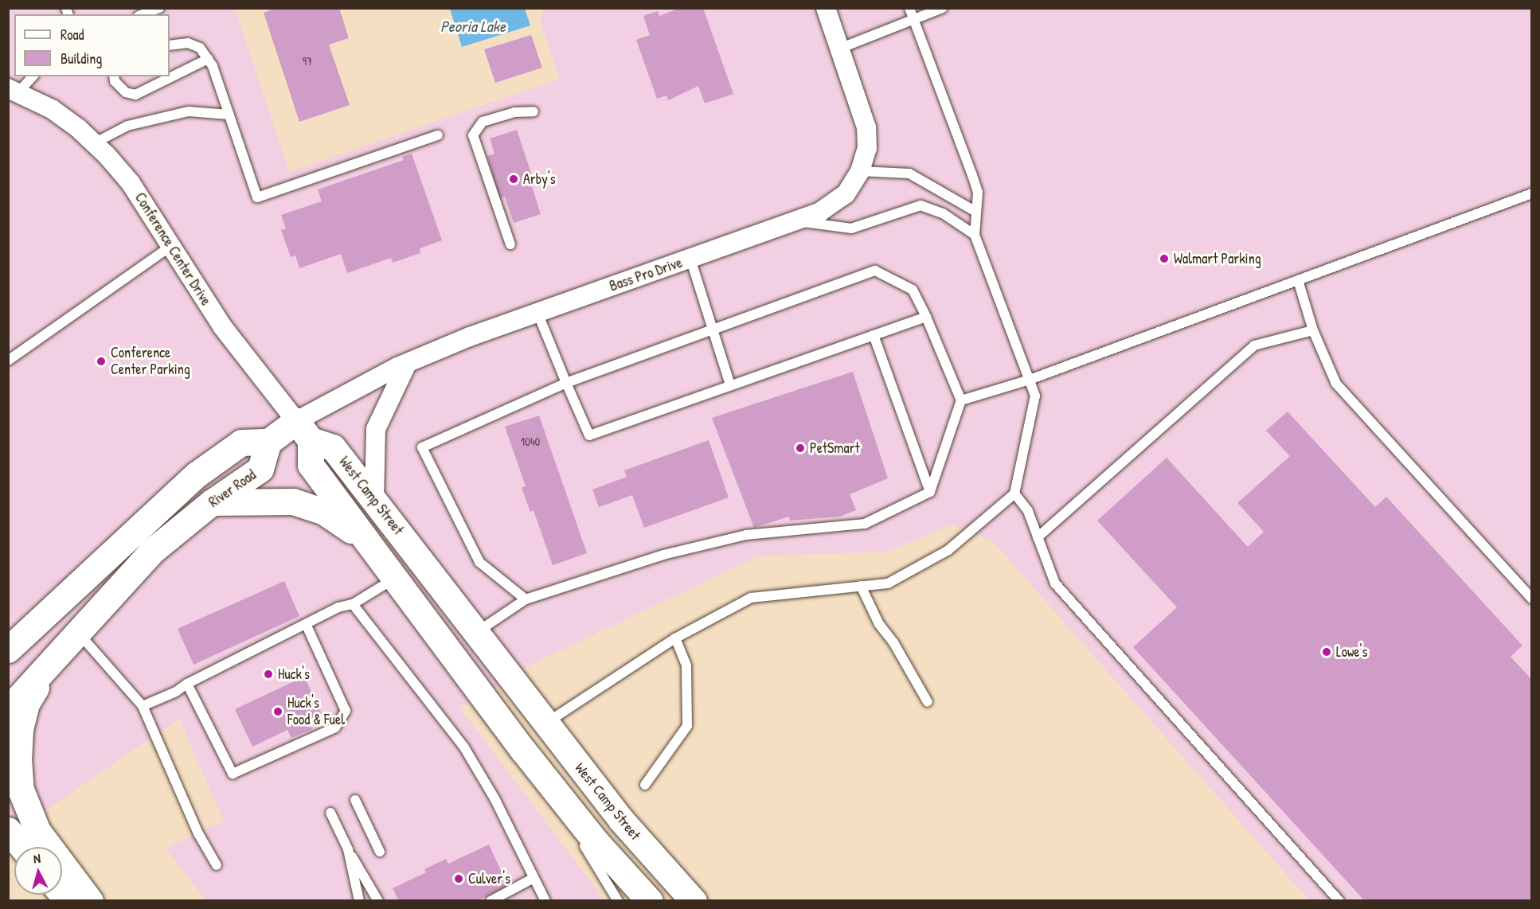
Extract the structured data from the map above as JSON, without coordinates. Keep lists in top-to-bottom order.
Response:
{
  "streets": {
    "main road": ["Bass Pro Drive", "River Road", "West Camp Street"],
    "street": ["Conference Center Drive"]
  },
  "crossings": [
    ["Conference Center Drive", "Bass Pro Drive"],
    ["Conference Center Drive", "West Camp Street"],
    ["Bass Pro Drive", "River Road"],
    ["Bass Pro Drive", "West Camp Street"]
  ],
  "water": ["Peoria Lake"],
  "places": [
    "Arby's",
    "Walmart Parking",
    "Conference Center Parking",
    "PetSmart",
    "Lowe's",
    "Huck's",
    "Huck's Food & Fuel",
    "Culver's"
  ],
  "house_numbers": ["97", "1040"],
  "legend": ["Road", "Building"],
  "north": "top"
}
